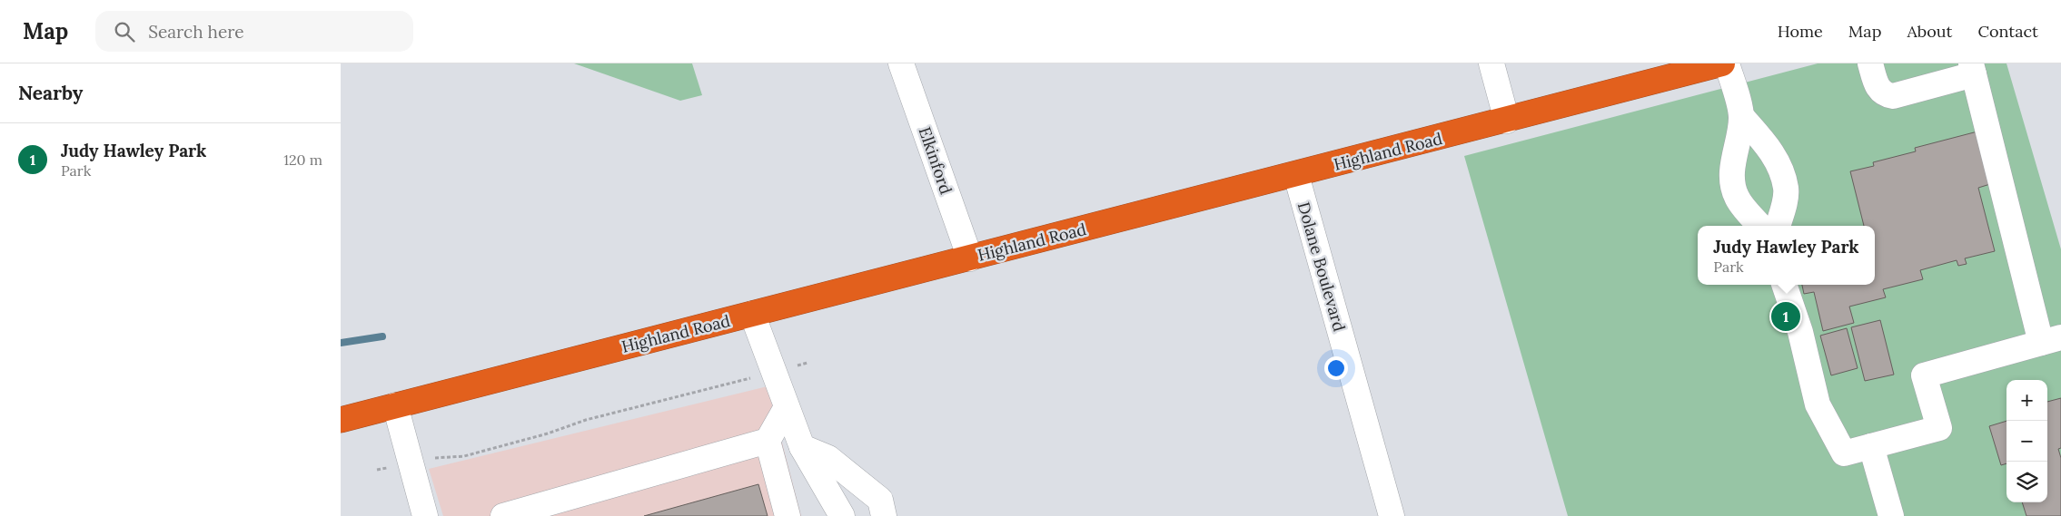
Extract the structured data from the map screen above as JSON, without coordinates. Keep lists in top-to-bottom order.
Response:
{
  "streets": {
    "highway": ["Highland Road"],
    "street": ["Elkinford", "Dolane Boulevard"]
  },
  "crossings": [
    ["Highland Road", "Elkinford"],
    ["Highland Road", "Dolane Boulevard"]
  ],
  "page": {
    "header": "Map",
    "search": "Search here",
    "nav": [
      "Home",
      "Map",
      "About",
      "Contact"
    ],
    "heading": "Nearby",
    "list": [
      {
        "mark": "1",
        "name": "Judy Hawley Park",
        "note": "Park",
        "value": "120 m"
      }
    ],
    "popup": ["Judy Hawley Park", "Park"],
    "pins": "1",
    "map_buttons": ["+", "−"]
  }
}
